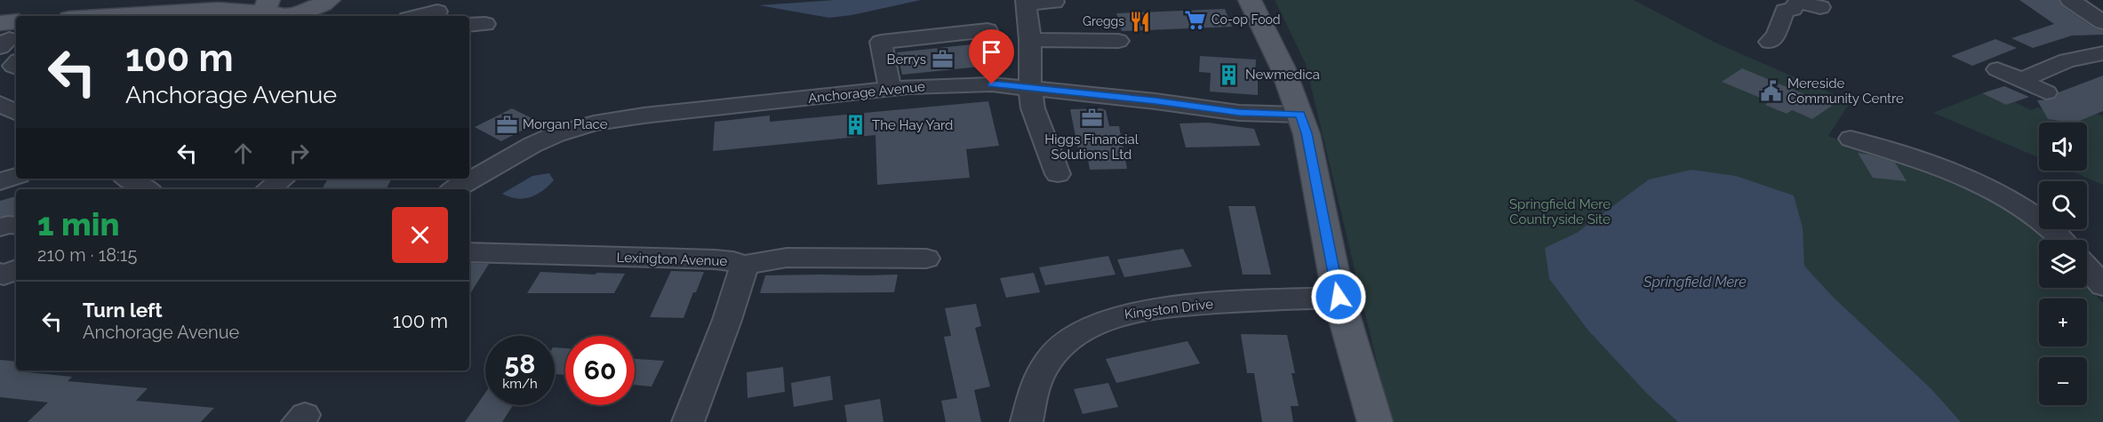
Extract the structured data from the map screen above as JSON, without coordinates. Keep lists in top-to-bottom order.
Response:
{
  "streets": {
    "street": ["Anchorage Avenue", "Lexington Avenue", "Kingston Drive"]
  },
  "water": ["Springfield Mere"],
  "parks": ["Springfield Mere Countryside Site"],
  "places": {
    "supermarket": ["Co-op Food"],
    "restaurant": ["Greggs"],
    "office": ["Berrys", "Higgs Financial Solutions Ltd", "Morgan Place"],
    "building": ["Newmedica", "The Hay Yard"],
    "public building": ["Mereside Community Centre"]
  },
  "page": {
    "turn": ["100 m", "Anchorage Avenue"],
    "map_buttons": ["+", "−"],
    "heading": ["1 min", "210 m · 18:15"],
    "list": [
      {
        "name": "Turn left",
        "note": "Anchorage Avenue",
        "value": "100 m"
      }
    ],
    "speed": "58 km/h",
    "limit": "60"
  }
}
